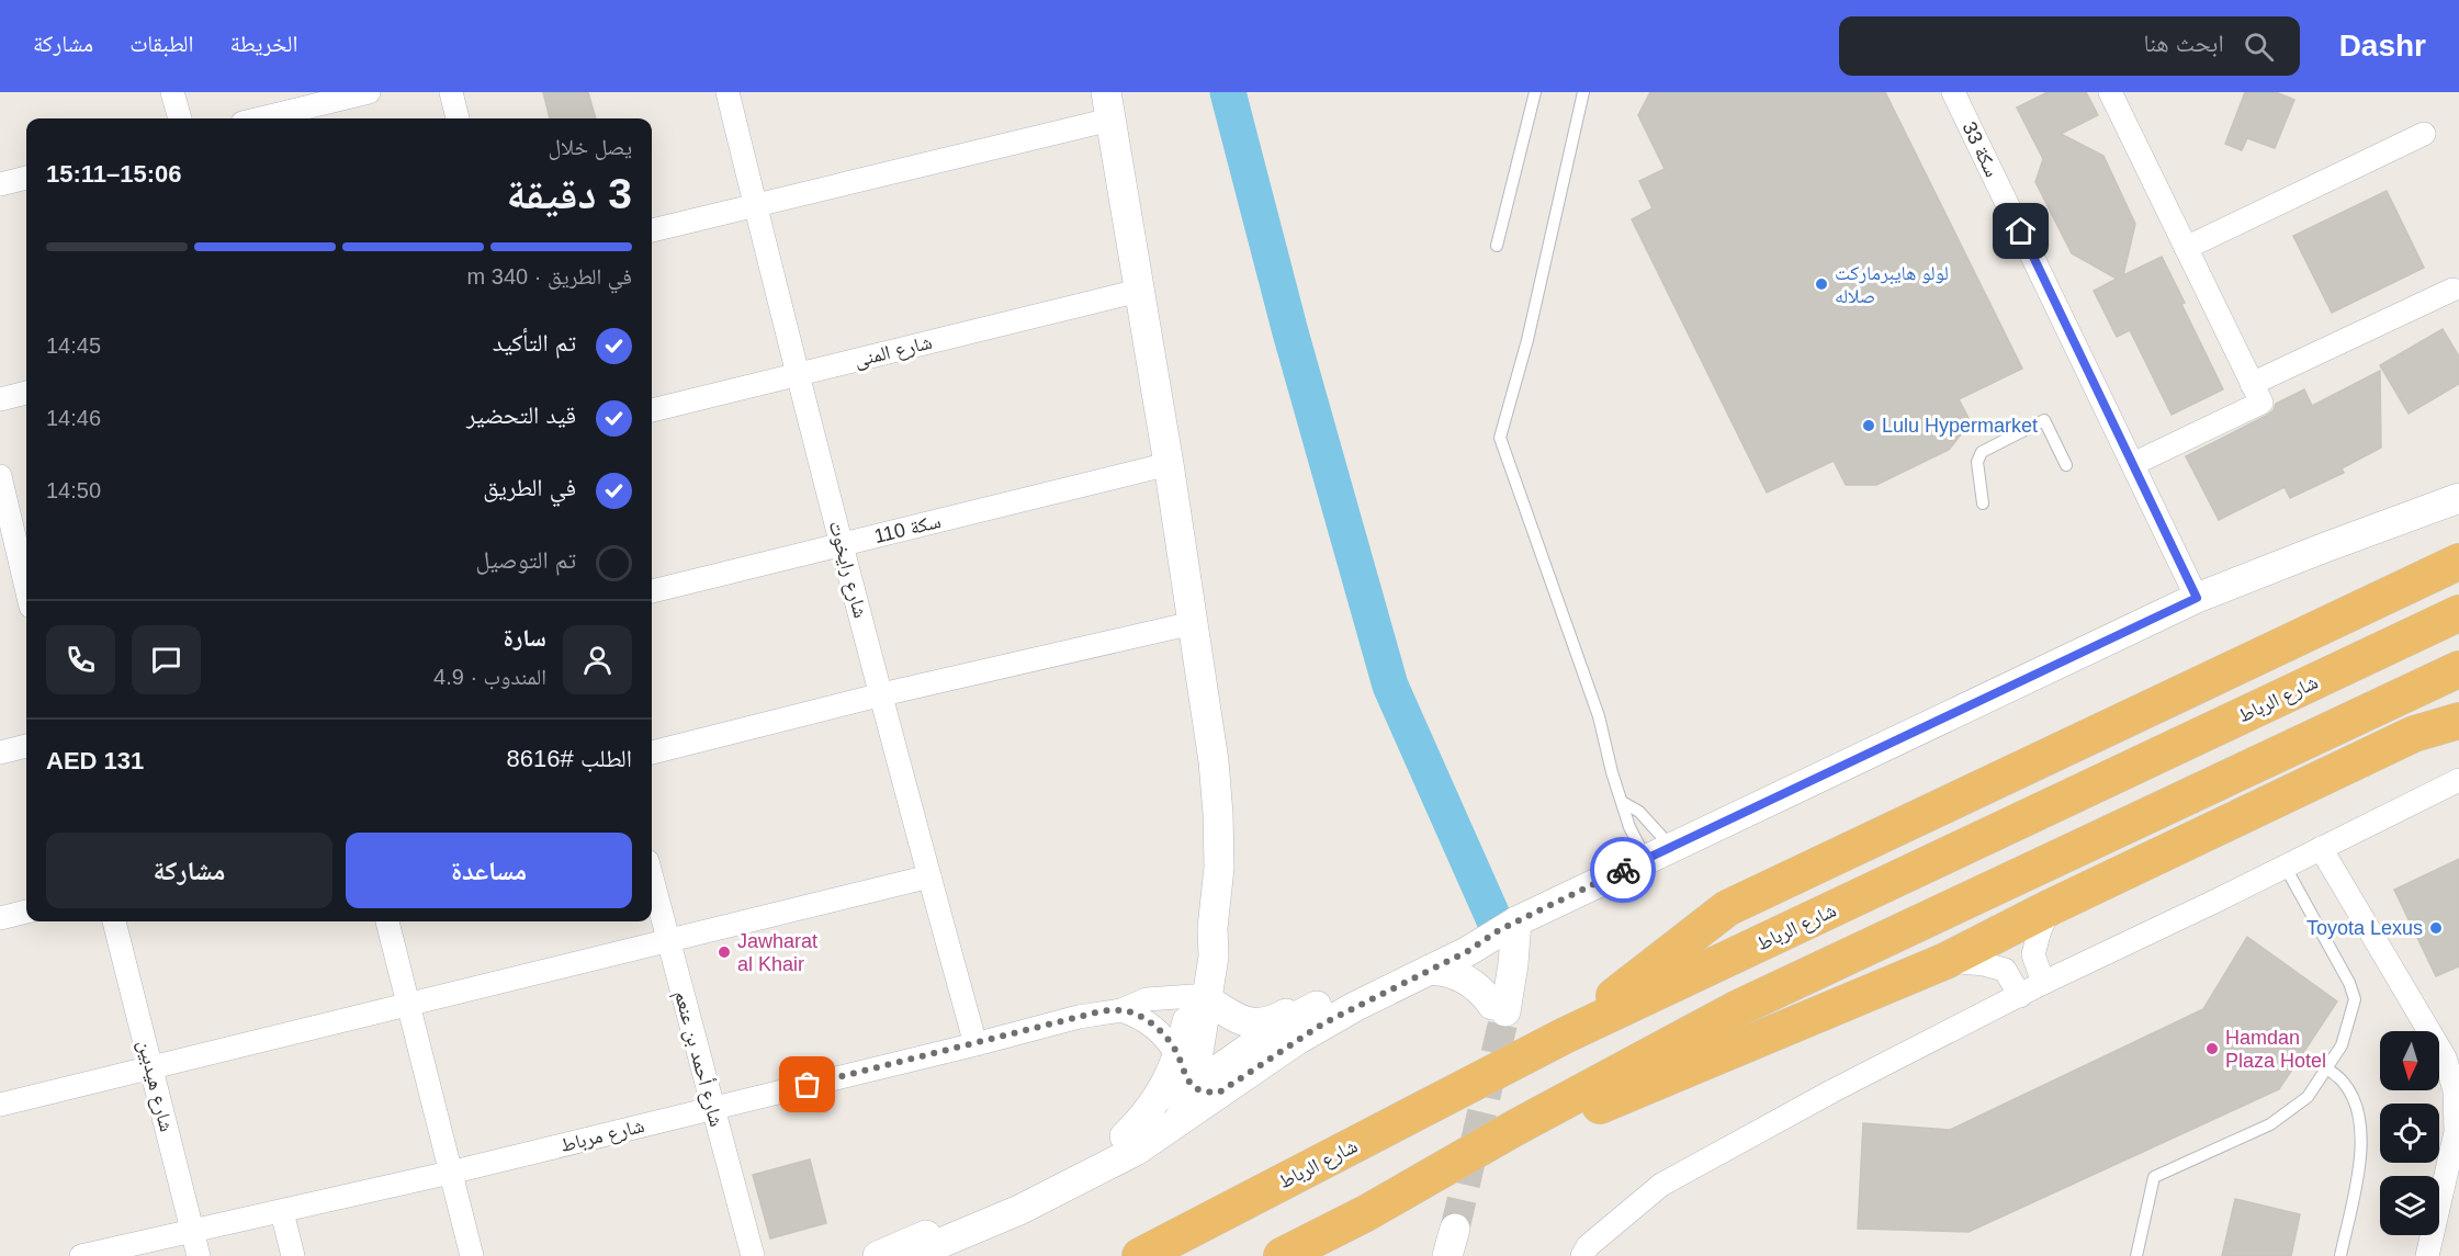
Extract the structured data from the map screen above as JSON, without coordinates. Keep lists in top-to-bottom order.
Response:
{
  "streets": {
    "highway": ["شارع الرباط"],
    "street": [
      "سكة 33",
      "شارع المنى",
      "سكة 110",
      "شارع رايخوت",
      "شارع أحمد بن عنعم",
      "شارع هيدبين",
      "شارع مرباط"
    ]
  },
  "crossings": [
    ["شارع المنى", "شارع رايخوت"],
    ["سكة 110", "شارع رايخوت"],
    ["شارع رايخوت", "شارع مرباط"],
    ["شارع أحمد بن عنعم", "شارع مرباط"],
    ["شارع هيدبين", "شارع مرباط"]
  ],
  "places": [
    "لولو هايبرماركت صلاله",
    "Lulu Hypermarket",
    "Toyota Lexus",
    "Jawharat al Khair",
    "Hamdan Plaza Hotel"
  ],
  "north": "bottom",
  "page": {
    "header": "Dashr",
    "search": "ابحث هنا",
    "nav": ["الخريطة", "الطبقات", "مشاركة"],
    "heading": ["3 دقيقة", "يصل خلال", "15:06–15:11"],
    "panel": [
      "سارة",
      "المندوب · 4.9",
      "الطلب #8616",
      "AED 131"
    ],
    "bar": "في الطريق · 340 m",
    "list": [
      ["تم التأكيد", "14:45"],
      ["قيد التحضير", "14:46"],
      ["في الطريق", "14:50"],
      "تم التوصيل"
    ],
    "buttons": ["مساعدة", "مشاركة"]
  }
}
